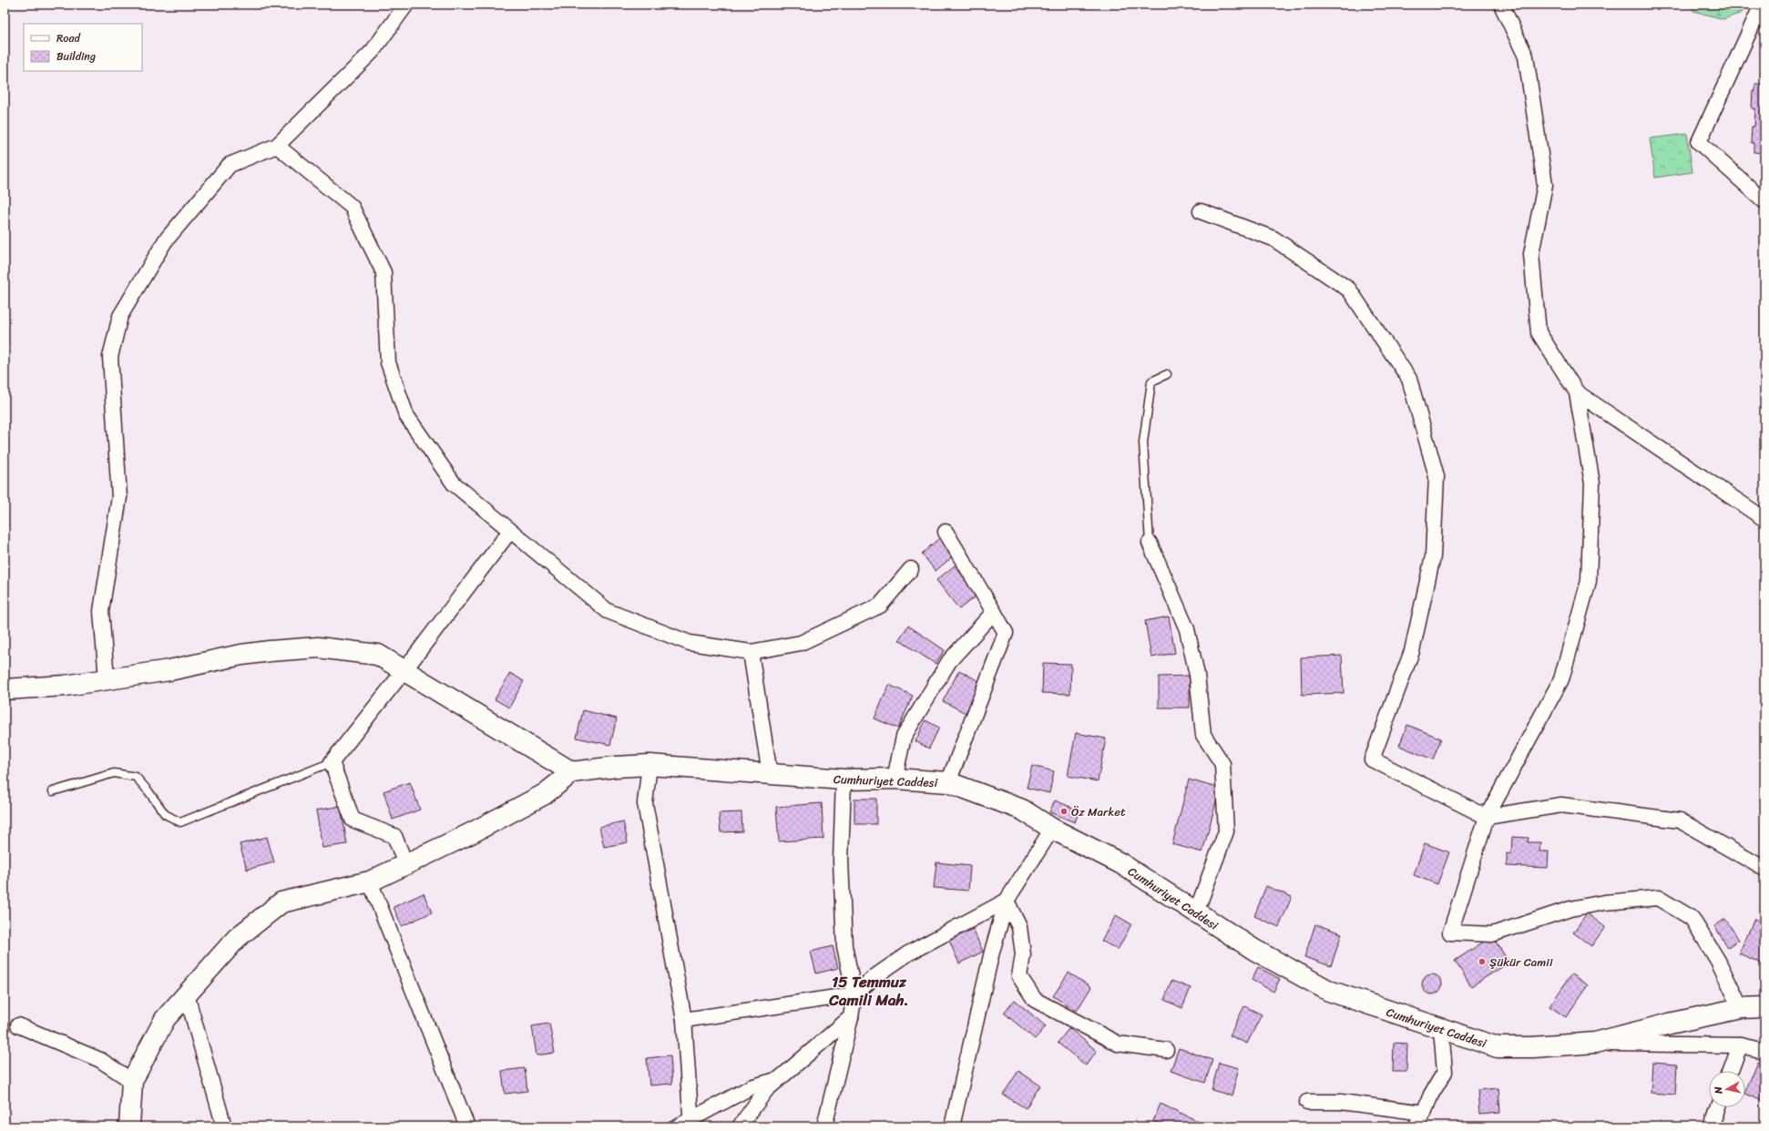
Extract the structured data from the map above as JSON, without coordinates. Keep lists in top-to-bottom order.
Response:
{
  "streets": {
    "street": ["Cumhuriyet Caddesi"]
  },
  "districts": ["15 Temmuz Camili Mah."],
  "places": ["Öz Market", "Şükür Camii"],
  "legend": ["Road", "Building"],
  "north": "left"
}
